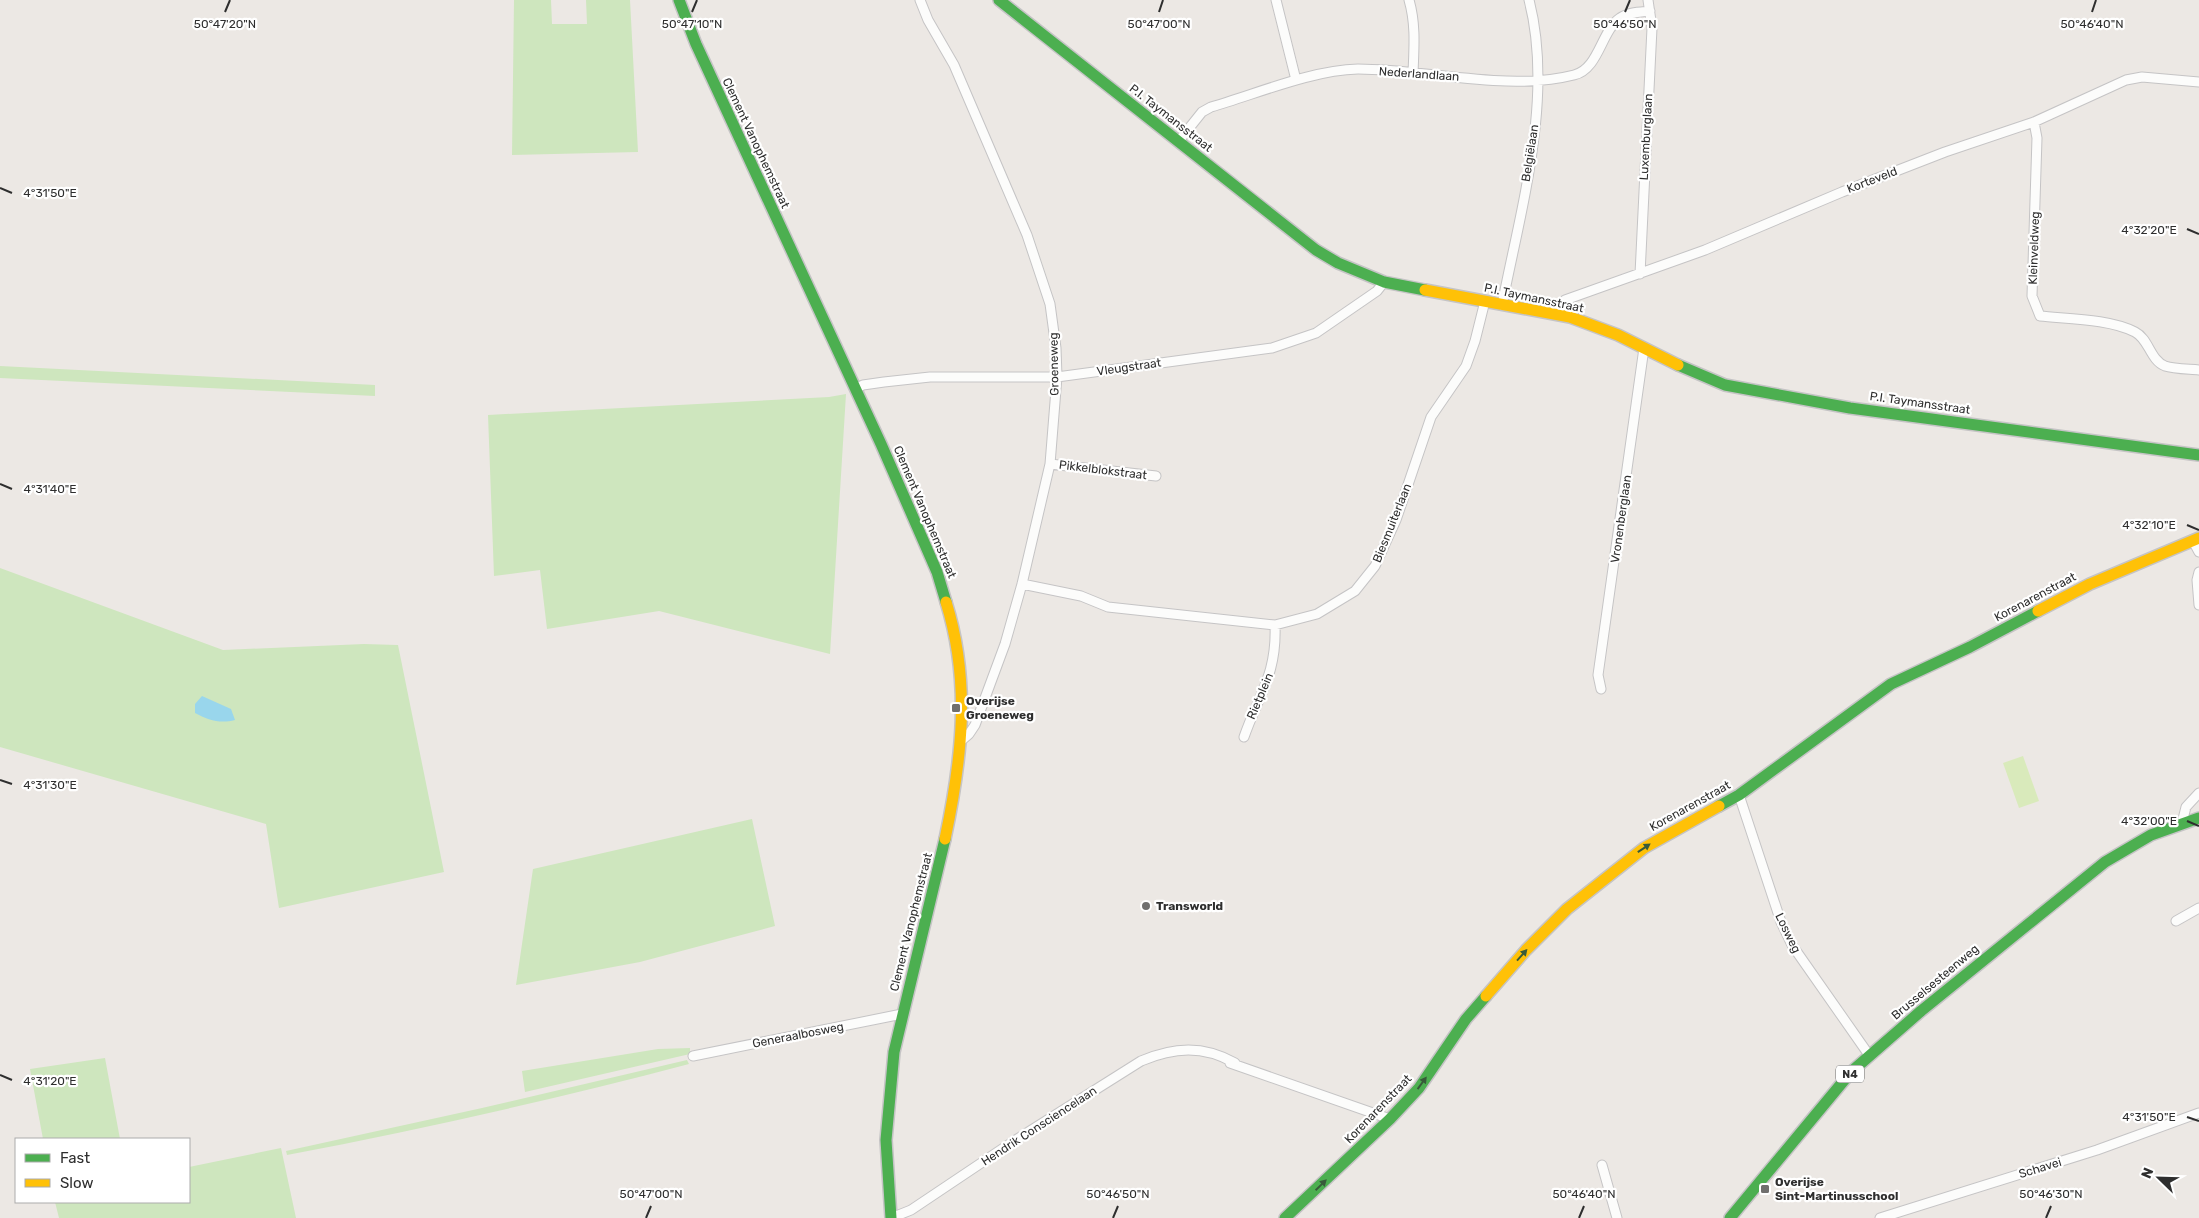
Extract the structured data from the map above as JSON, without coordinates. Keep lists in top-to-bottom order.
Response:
{
  "streets": {
    "street": [
      "Nederlandlaan",
      "P.I. Taymansstraat",
      "Luxemburglaan",
      "Clement Vanophemstraat",
      "Belgiëlaan",
      "Korteveld",
      "Kleinveldweg",
      "Groeneweg",
      "Vleugstraat",
      "Pikkelblokstraat",
      "Vronenberglaan",
      "Biesmuiterlaan",
      "Korenarenstraat",
      "Rietplein",
      "Losweg",
      "Brusselsesteenweg",
      "Generaalbosweg",
      "N4",
      "Hendrik Consciencelaan",
      "Schavei"
    ]
  },
  "crossings": [
    ["Nederlandlaan", "P.I. Taymansstraat"],
    ["Nederlandlaan", "Luxemburglaan"],
    ["Nederlandlaan", "Belgiëlaan"],
    ["P.I. Taymansstraat", "Belgiëlaan"],
    ["P.I. Taymansstraat", "Korteveld"],
    ["P.I. Taymansstraat", "Vleugstraat"],
    ["P.I. Taymansstraat", "Vronenberglaan"],
    ["P.I. Taymansstraat", "Biesmuiterlaan"],
    ["Luxemburglaan", "Korteveld"],
    ["Clement Vanophemstraat", "Groeneweg"],
    ["Clement Vanophemstraat", "Vleugstraat"],
    ["Clement Vanophemstraat", "Generaalbosweg"],
    ["Clement Vanophemstraat", "Hendrik Consciencelaan"],
    ["Korteveld", "Kleinveldweg"],
    ["Groeneweg", "Vleugstraat"],
    ["Groeneweg", "Pikkelblokstraat"],
    ["Groeneweg", "Biesmuiterlaan"],
    ["Biesmuiterlaan", "Rietplein"],
    ["Korenarenstraat", "Losweg"],
    ["Korenarenstraat", "Hendrik Consciencelaan"],
    ["Losweg", "Brusselsesteenweg"]
  ],
  "one_way": ["Korenarenstraat"],
  "places": {
    "transit": ["Overijse Groeneweg", "Overijse Sint-Martinusschool"],
    "other": ["Transworld"]
  },
  "legend": ["Fast", "Slow"],
  "north": "top left",
  "coordinates": [
    "50°47'20\"N",
    "50°47'10\"N",
    "50°47'00\"N",
    "50°46'50\"N",
    "50°46'40\"N",
    "4°31'50\"E",
    "4°32'20\"E",
    "4°31'40\"E",
    "4°32'10\"E",
    "4°31'30\"E",
    "4°32'00\"E",
    "4°31'20\"E",
    "50°46'30\"N"
  ]
}
